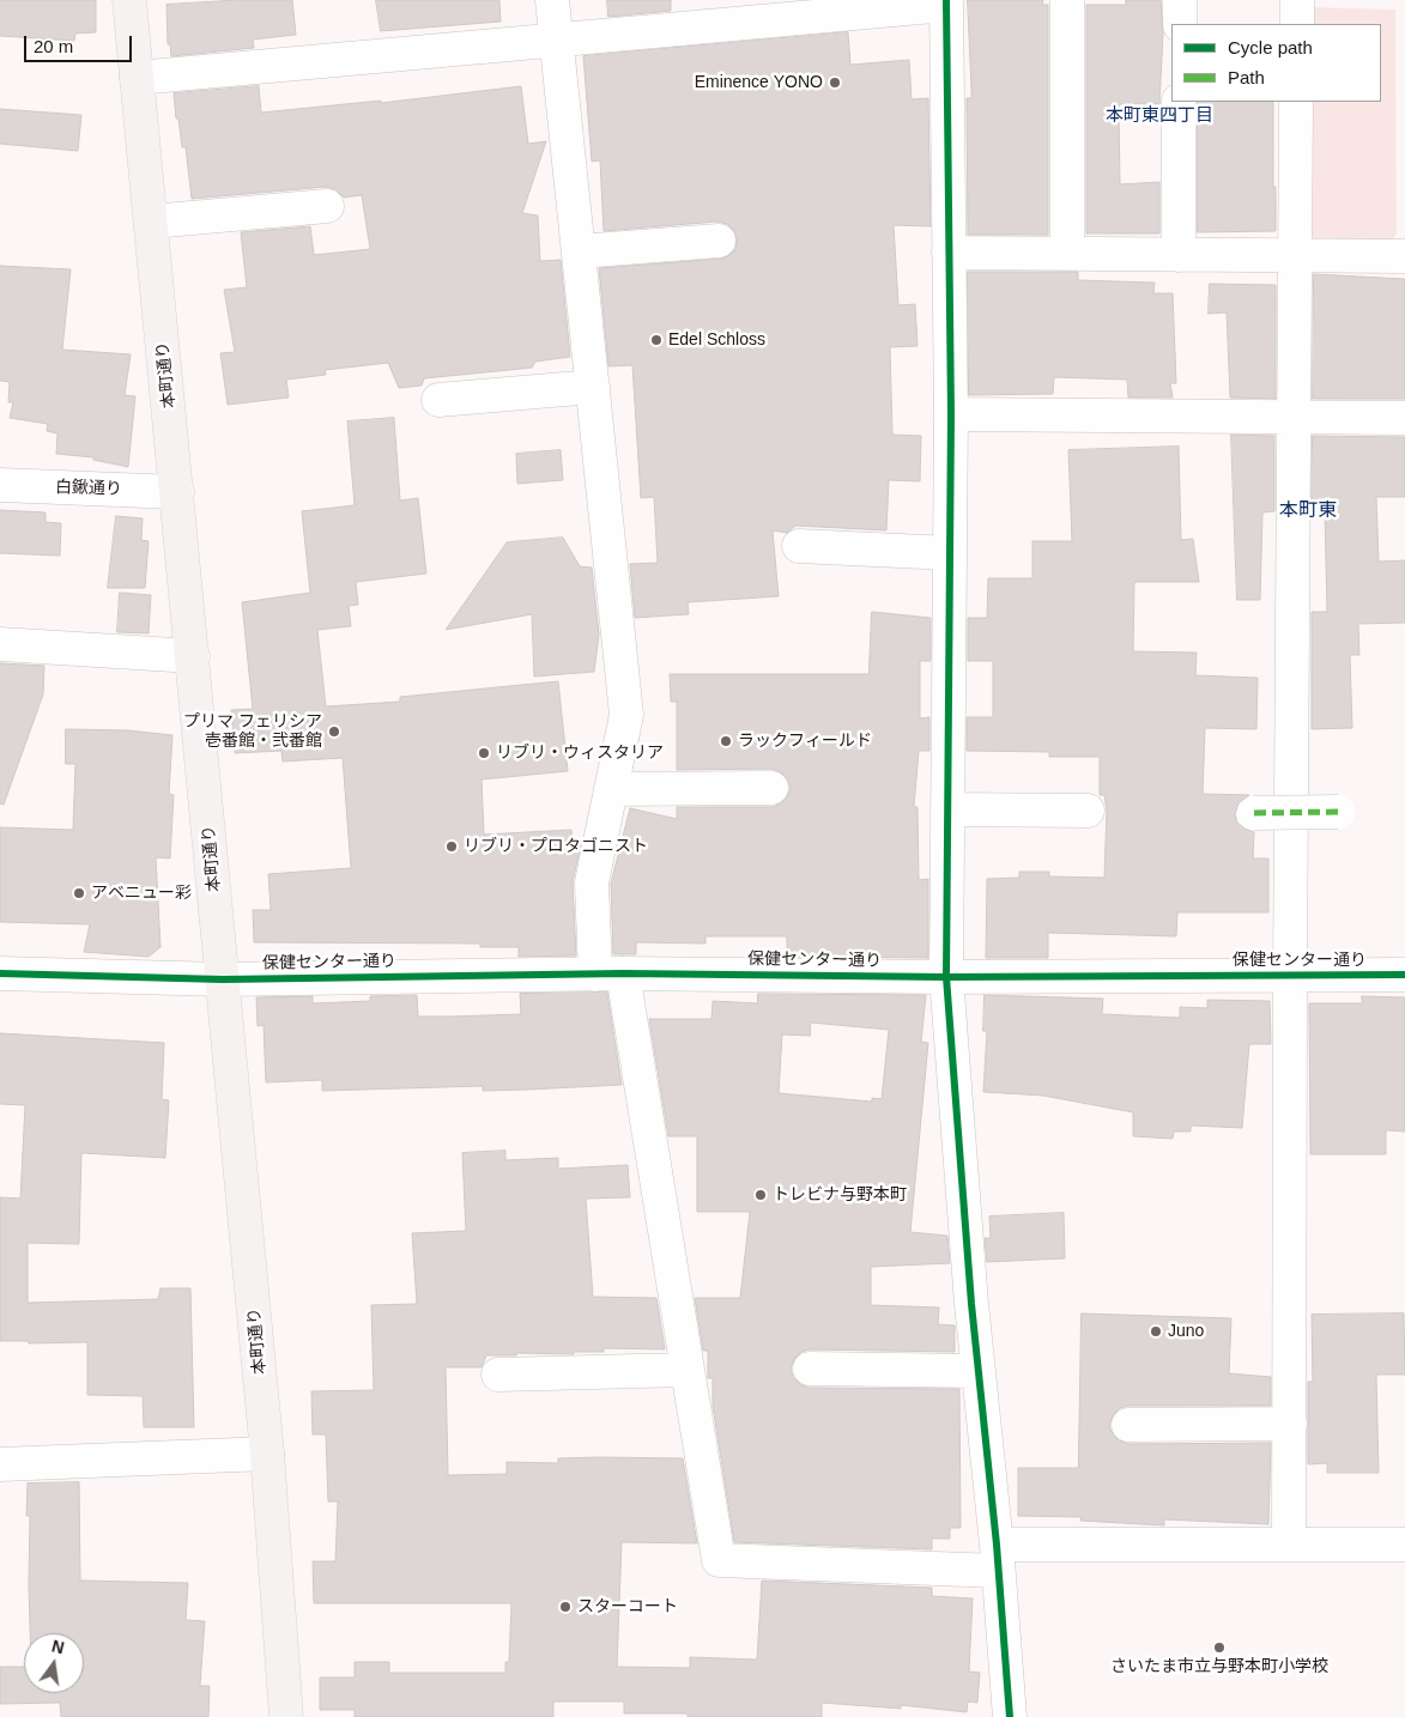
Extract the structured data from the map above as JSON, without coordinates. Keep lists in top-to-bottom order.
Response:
{
  "streets": {
    "main road": ["本町通り"],
    "street": ["白鍬通り", "保健センター通り"]
  },
  "crossings": [
    ["本町通り", "白鍬通り"],
    ["本町通り", "保健センター通り"]
  ],
  "districts": ["本町東四丁目", "本町東"],
  "places": [
    "Eminence YONO",
    "Edel Schloss",
    "プリマ フェリシア 壱番館・弐番館",
    "ラックフィールド",
    "リブリ・ウィスタリア",
    "リブリ・プロタゴニスト",
    "アベニュー彩",
    "トレビナ与野本町",
    "Juno",
    "スターコート",
    "さいたま市立与野本町小学校"
  ],
  "legend": ["Cycle path", "Path"],
  "scale_bar": "20 m",
  "north": "top"
}
